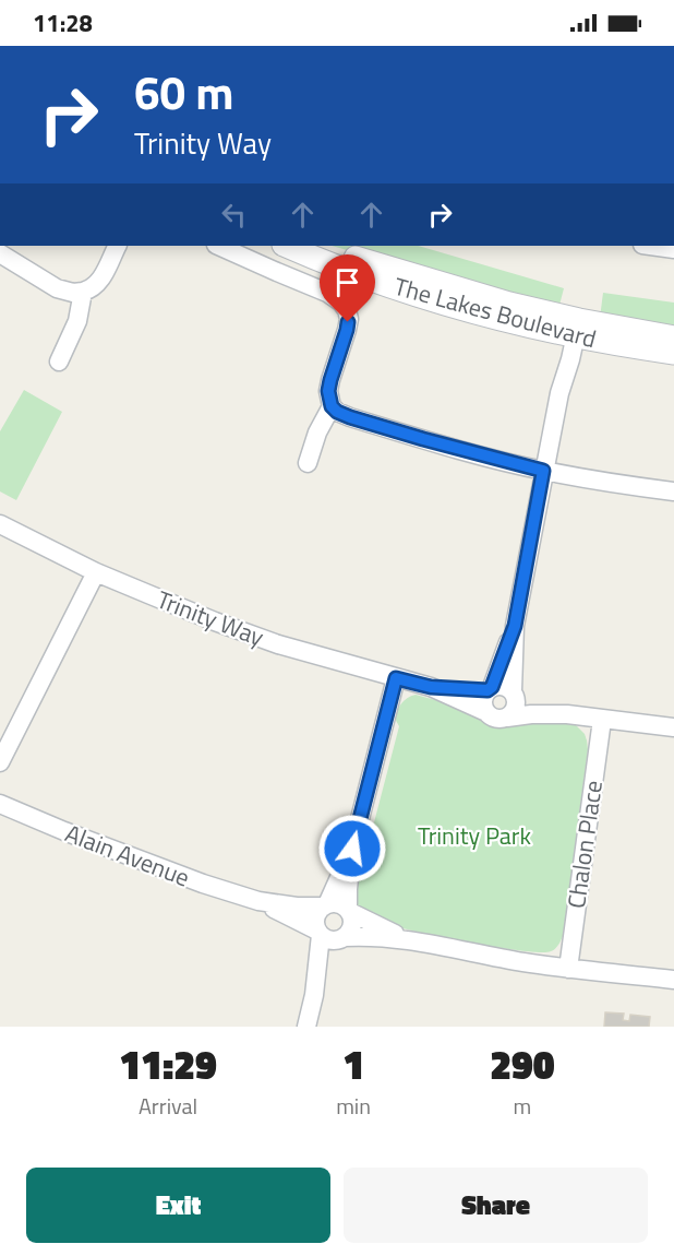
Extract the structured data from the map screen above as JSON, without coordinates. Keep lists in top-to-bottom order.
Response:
{
  "streets": {
    "street": [
      "The Lakes Boulevard",
      "Trinity Way",
      "Chalon Place",
      "Alain Avenue"
    ]
  },
  "parks": ["Trinity Park"],
  "page": {
    "status": "11:28",
    "turn": ["60 m", "Trinity Way"],
    "eta": [
      "11:29",
      "Arrival",
      "1",
      "min",
      "290",
      "m"
    ],
    "buttons": ["Exit", "Share"]
  }
}
